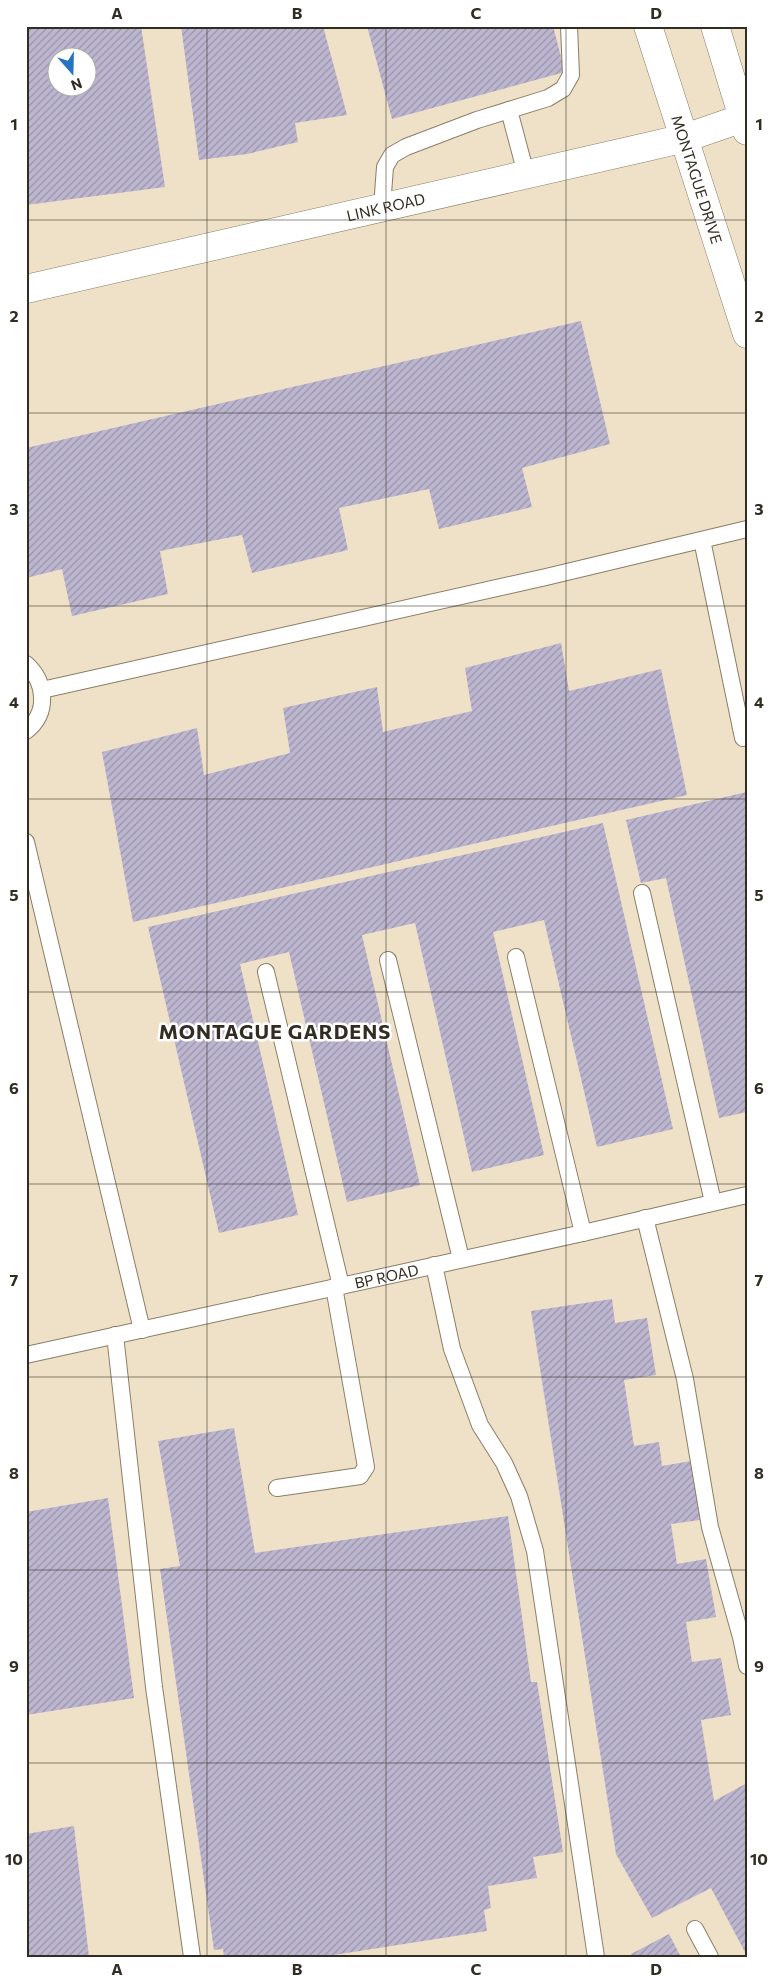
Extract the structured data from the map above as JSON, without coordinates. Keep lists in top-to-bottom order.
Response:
{
  "streets": {
    "street": ["MONTAGUE DRIVE", "LINK ROAD"],
    "lane": ["BP ROAD"]
  },
  "crossings": [
    ["MONTAGUE DRIVE", "LINK ROAD"]
  ],
  "districts": ["MONTAGUE GARDENS"],
  "north": "bottom",
  "grid": {
    "columns": [
      "A",
      "B",
      "C",
      "D"
    ],
    "rows": [
      "1",
      "2",
      "3",
      "4",
      "5",
      "6",
      "7",
      "8",
      "9",
      "10"
    ]
  }
}
